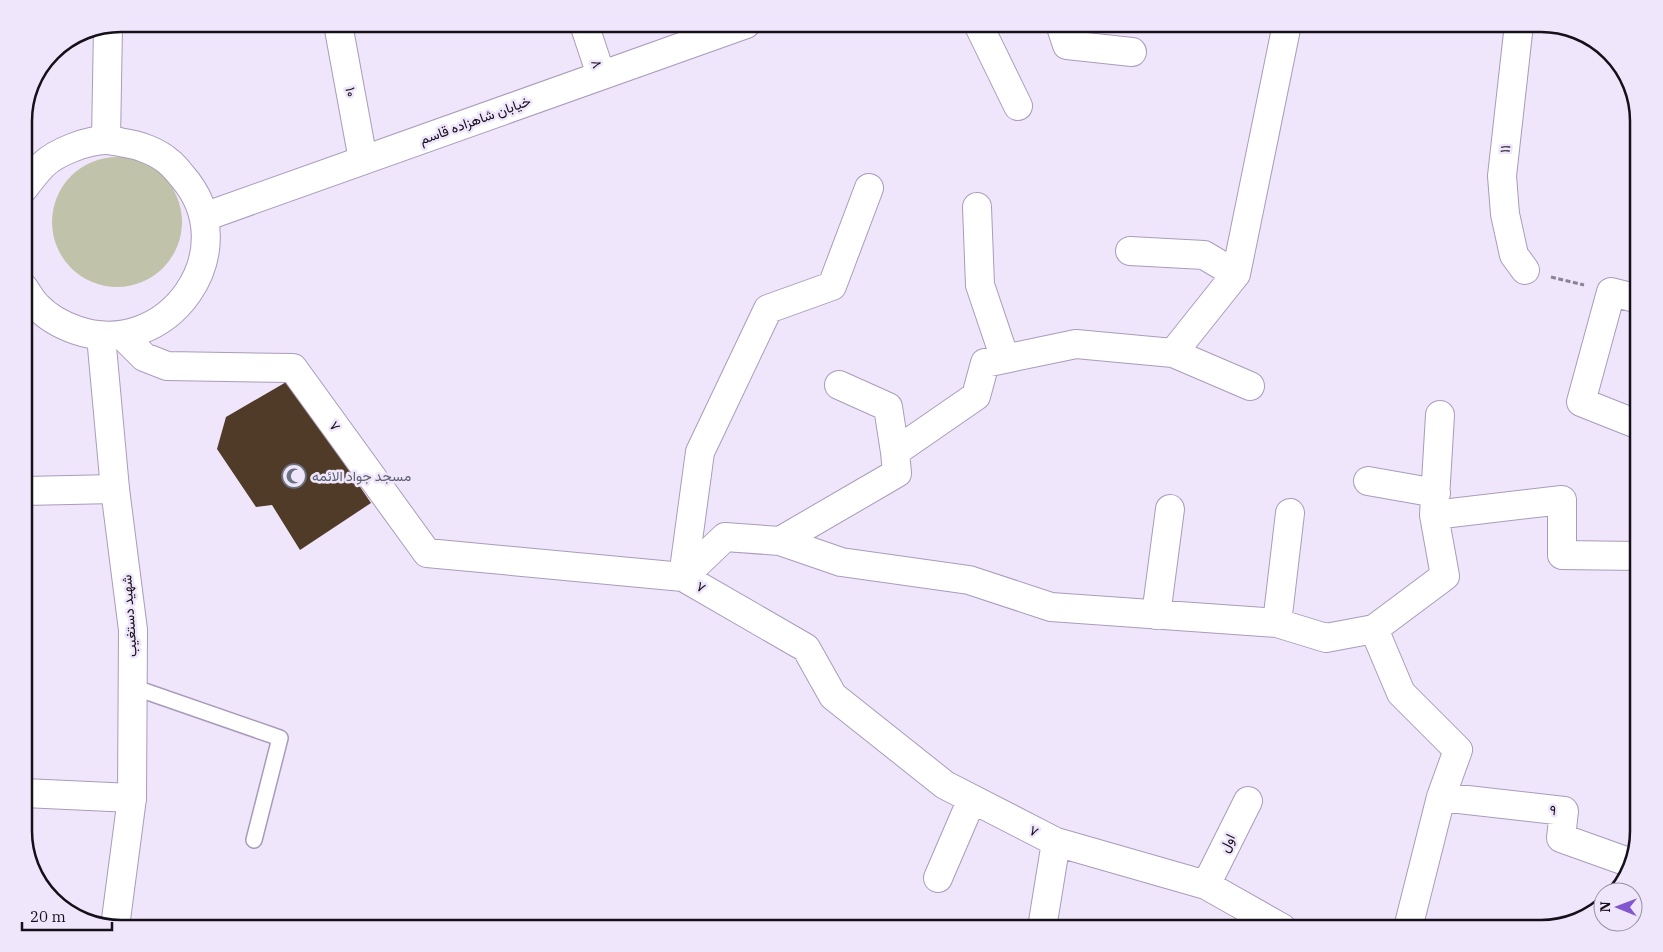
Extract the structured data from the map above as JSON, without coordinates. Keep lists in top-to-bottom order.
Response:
{
  "streets": {
    "street": [
      "۸",
      "۱۰",
      "خیابان شاهزاده قاسم",
      "۱۱",
      "۷",
      "شهید دستغیب",
      "۹",
      "اول"
    ]
  },
  "crossings": [
    ["۸", "خیابان شاهزاده قاسم"],
    ["۱۰", "خیابان شاهزاده قاسم"],
    ["۷", "شهید دستغیب"],
    ["۷", "اول"]
  ],
  "places": {
    "mosque": ["مسجد جواد الائمه"]
  },
  "scale_bar": "20 m",
  "north": "left"
}
